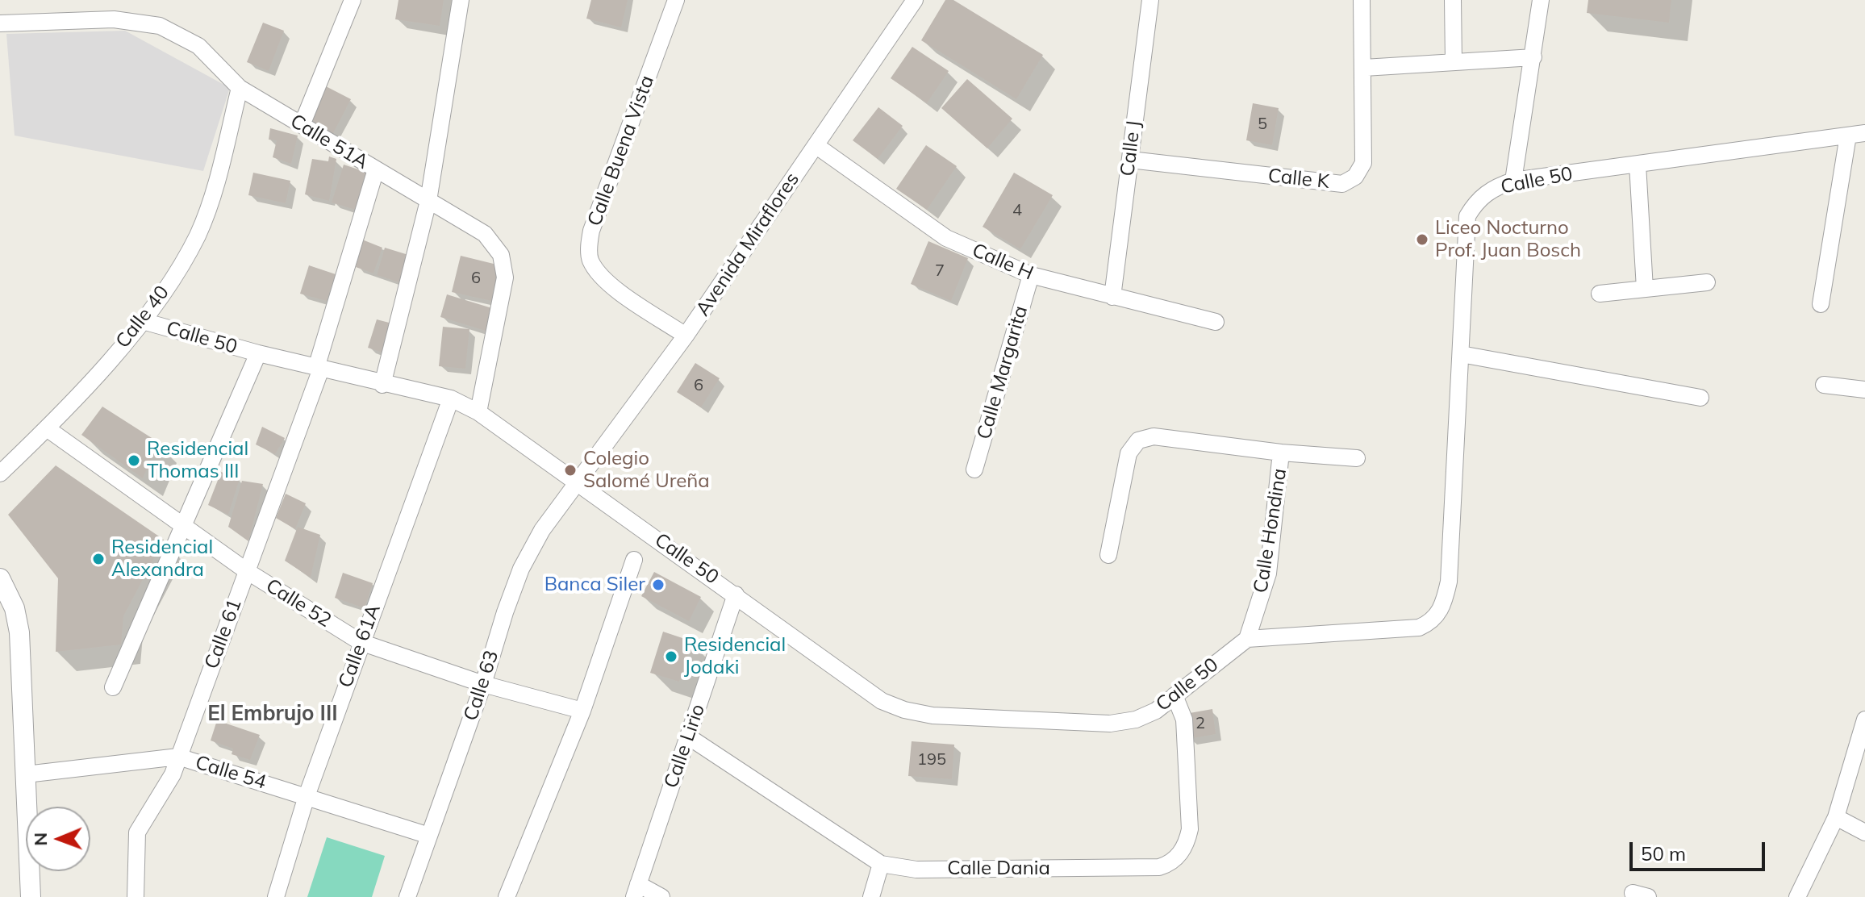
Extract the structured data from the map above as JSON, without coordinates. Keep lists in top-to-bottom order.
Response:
{
  "streets": {
    "street": [
      "Calle 51A",
      "Calle J",
      "Calle Buena Vista",
      "Calle K",
      "Calle 50",
      "Avenida Miraflores",
      "Calle H",
      "Calle 40",
      "Calle Margarita",
      "Calle Hondina",
      "Calle 52",
      "Calle 61",
      "Calle 61A",
      "Calle 63",
      "Calle Lirio",
      "Calle 54",
      "Calle Dania"
    ]
  },
  "crossings": [
    ["Calle 51A", "Calle 50"],
    ["Calle 51A", "Calle 40"],
    ["Calle 51A", "Calle 61"],
    ["Calle J", "Calle K"],
    ["Calle J", "Calle H"],
    ["Calle Buena Vista", "Avenida Miraflores"],
    ["Calle 50", "Avenida Miraflores"],
    ["Calle 50", "Calle 40"],
    ["Calle 50", "Calle Hondina"],
    ["Calle 50", "Calle 61"],
    ["Calle 50", "Calle 61A"],
    ["Calle 50", "Calle 63"],
    ["Calle 50", "Calle Lirio"],
    ["Calle 50", "Calle Dania"],
    ["Avenida Miraflores", "Calle H"],
    ["Avenida Miraflores", "Calle 63"],
    ["Calle H", "Calle Margarita"],
    ["Calle 40", "Calle 52"],
    ["Calle 52", "Calle 61"],
    ["Calle 52", "Calle 61A"],
    ["Calle 52", "Calle 63"],
    ["Calle 61", "Calle 54"],
    ["Calle 61A", "Calle 54"],
    ["Calle 63", "Calle 54"],
    ["Calle Lirio", "Calle Dania"]
  ],
  "districts": ["El Embrujo III"],
  "places": [
    "Liceo Nocturno Prof. Juan Bosch",
    "Residencial Thomas III",
    "Colegio Salomé Ureña",
    "Residencial Alexandra",
    "Banca Siler",
    "Residencial Jodaki"
  ],
  "house_numbers": [
    "5",
    "4",
    "7",
    "6",
    "6",
    "2",
    "195"
  ],
  "scale_bar": "50 m",
  "north": "left"
}
